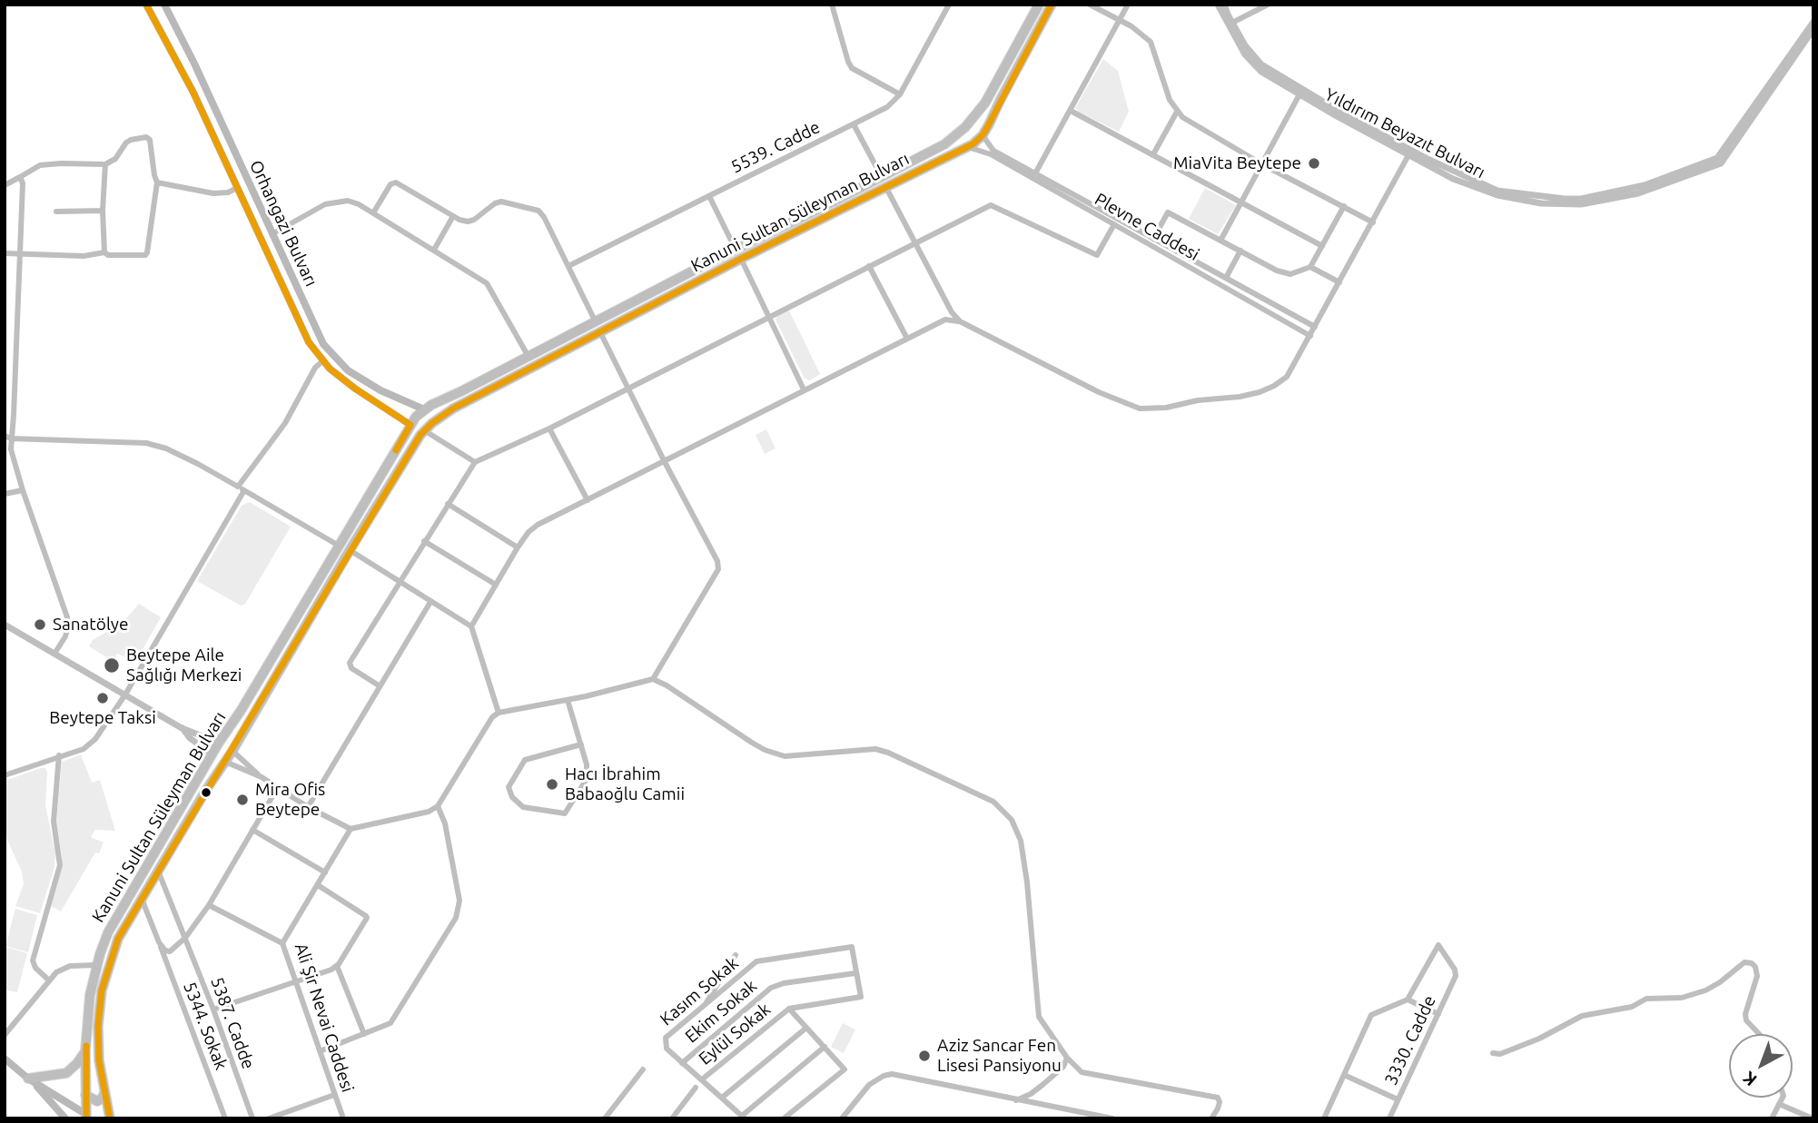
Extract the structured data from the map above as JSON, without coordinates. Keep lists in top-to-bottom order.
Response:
{
  "streets": {
    "main road": ["Kanuni Sultan Süleyman Bulvarı", "Orhangazi Bulvarı"],
    "street": [
      "Yıldırım Beyazıt Bulvarı",
      "5539. Cadde",
      "Plevne Caddesi",
      "Kasım Sokak",
      "Ekim Sokak",
      "Ali Şir Nevai Caddesi",
      "5387. Cadde",
      "5344. Sokak",
      "Eylül Sokak",
      "3330. Cadde"
    ]
  },
  "crossings": [
    ["Kanuni Sultan Süleyman Bulvarı", "Orhangazi Bulvarı"],
    ["Kanuni Sultan Süleyman Bulvarı", "Plevne Caddesi"],
    ["Kanuni Sultan Süleyman Bulvarı", "5387. Cadde"],
    ["Kanuni Sultan Süleyman Bulvarı", "5344. Sokak"],
    ["Kasım Sokak", "Ekim Sokak"],
    ["Kasım Sokak", "Eylül Sokak"]
  ],
  "places": [
    "MiaVita Beytepe",
    "Sanatölye",
    "Beytepe Aile Sağlığı Merkezi",
    "Beytepe Taksi",
    "Hacı İbrahim Babaoğlu Camii",
    "Mira Ofis Beytepe",
    "Aziz Sancar Fen Lisesi Pansiyonu"
  ],
  "north": "bottom left"
}
